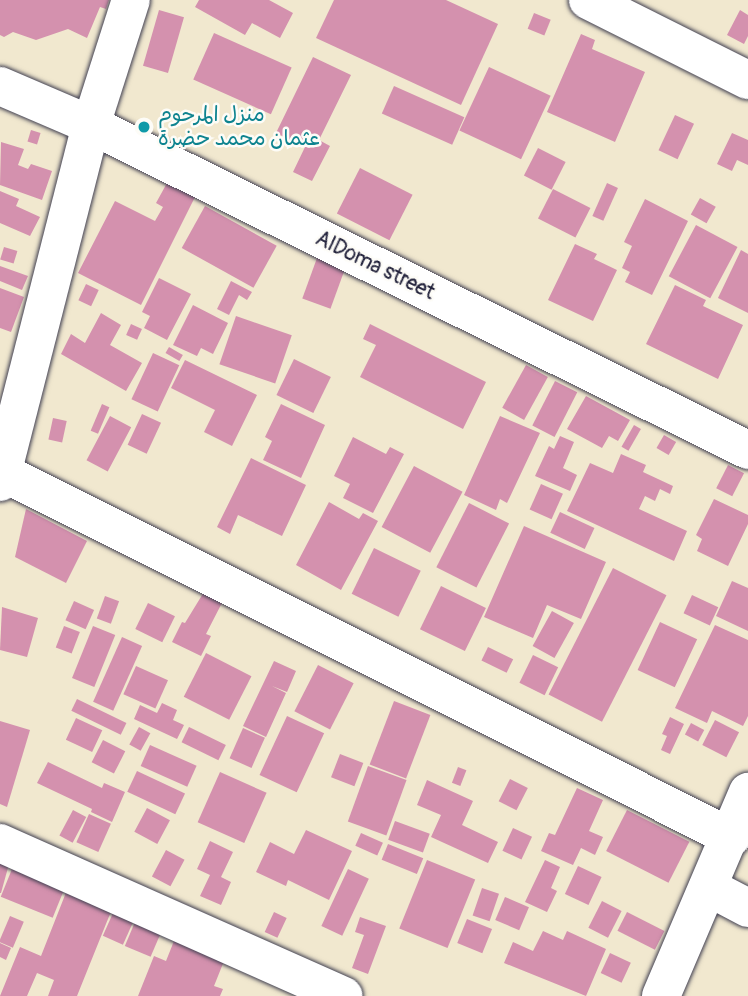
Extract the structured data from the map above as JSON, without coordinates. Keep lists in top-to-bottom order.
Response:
{
  "streets": {
    "street": ["AlDoma street"]
  },
  "places": ["منزل المرحوم عثمان محمد حضرة"]
}
